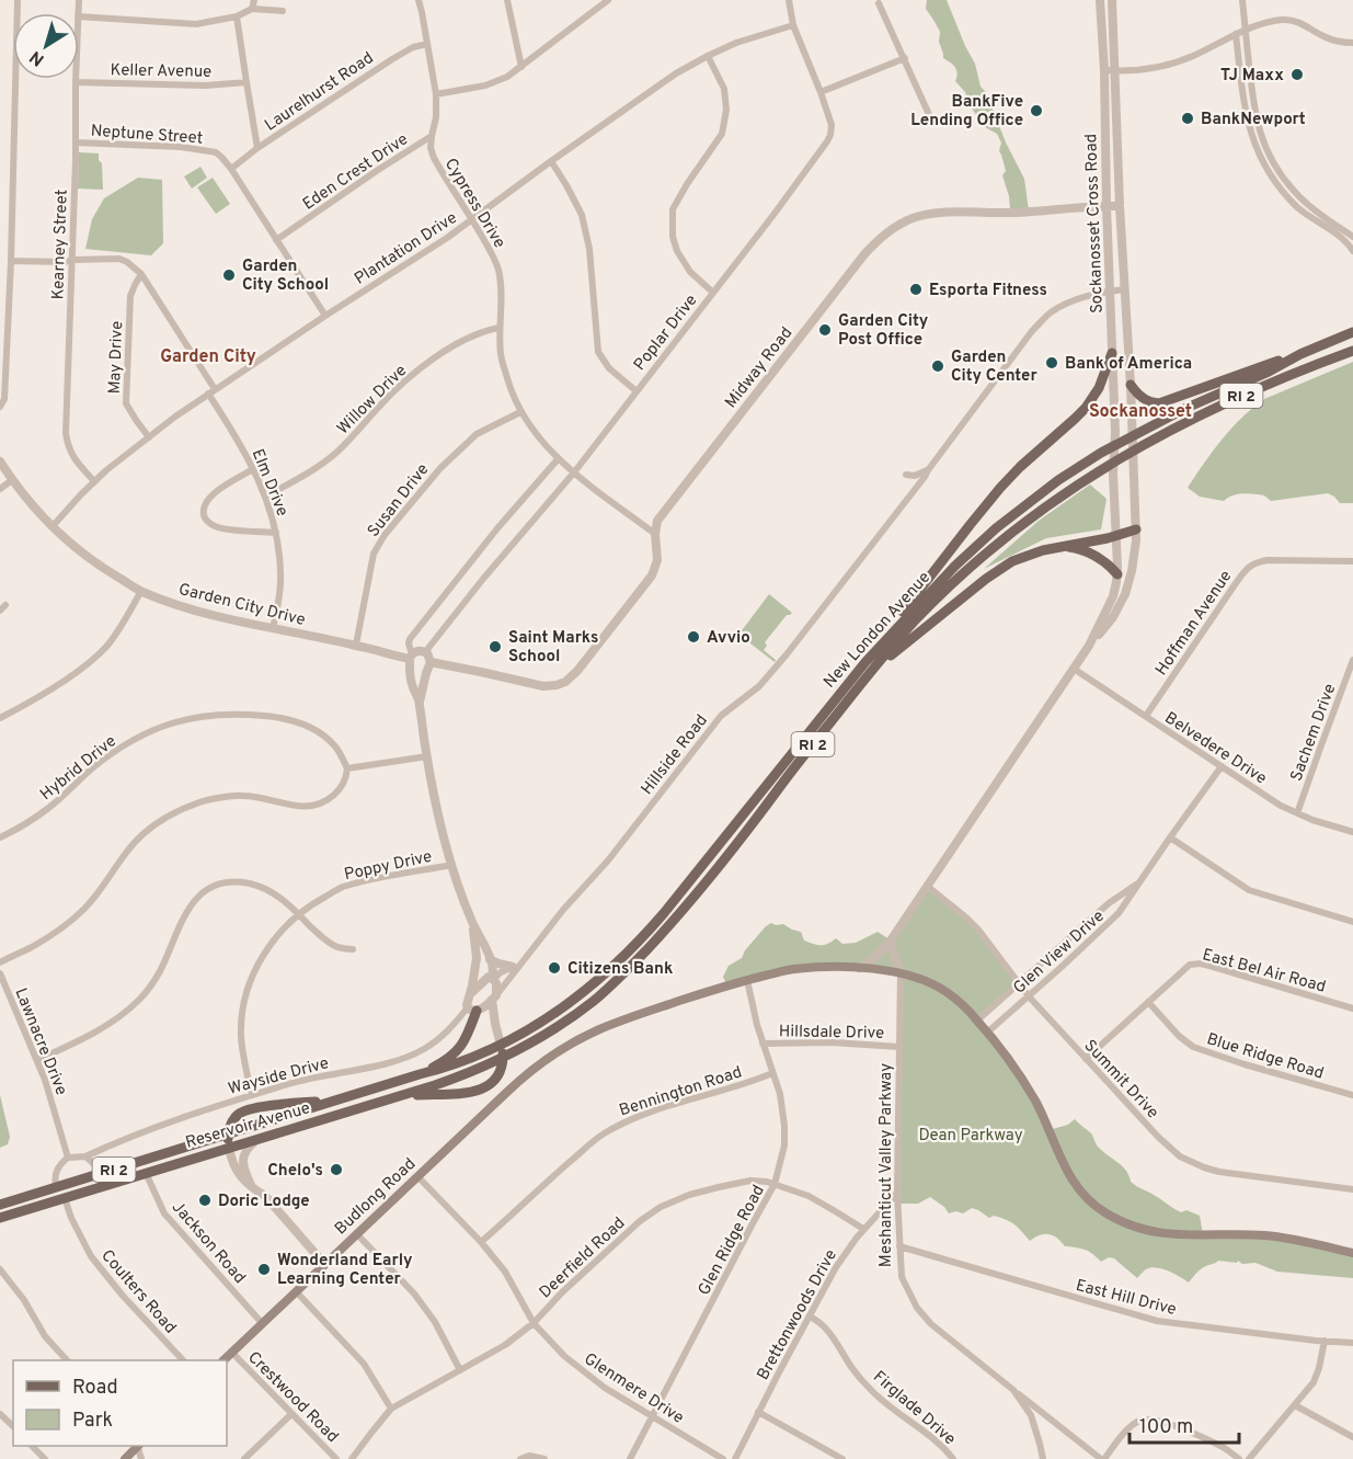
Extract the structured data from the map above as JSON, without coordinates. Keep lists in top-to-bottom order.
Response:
{
  "streets": {
    "main road": [
      "RI 2",
      "New London Avenue",
      "Reservoir Avenue",
      "Budlong Road"
    ],
    "street": [
      "Keller Avenue",
      "Laurelhurst Road",
      "Neptune Street",
      "Eden Crest Drive",
      "Cypress Drive",
      "Sockanosset Cross Road",
      "Kearney Street",
      "Plantation Drive",
      "Poplar Drive",
      "May Drive",
      "Midway Road",
      "Willow Drive",
      "Elm Drive",
      "Susan Drive",
      "Garden City Drive",
      "Hoffman Avenue",
      "Sachem Drive",
      "Belvedere Drive",
      "Hillside Road",
      "Hybrid Drive",
      "Poppy Drive",
      "Glen View Drive",
      "East Bel Air Road",
      "Hillsdale Drive",
      "Lawnacre Drive",
      "Blue Ridge Road",
      "Wayside Drive",
      "Summit Drive",
      "Bennington Road",
      "Meshanticut Valley Parkway",
      "Glen Ridge Road",
      "Jackson Road",
      "Deerfield Road",
      "Coulters Road",
      "East Hill Drive",
      "Brettonwoods Drive",
      "Glenmere Drive",
      "Crestwood Road",
      "Firglade Drive"
    ]
  },
  "crossings": [
    ["Keller Avenue", "Kearney Street"],
    ["Laurelhurst Road", "Neptune Street"],
    ["Laurelhurst Road", "Eden Crest Drive"],
    ["Neptune Street", "Eden Crest Drive"],
    ["Neptune Street", "Kearney Street"],
    ["Neptune Street", "Plantation Drive"],
    ["Eden Crest Drive", "Cypress Drive"],
    ["Cypress Drive", "Plantation Drive"],
    ["Cypress Drive", "Poplar Drive"],
    ["Cypress Drive", "Midway Road"],
    ["Cypress Drive", "Willow Drive"],
    ["Cypress Drive", "Susan Drive"],
    ["Sockanosset Cross Road", "Midway Road"],
    ["Sockanosset Cross Road", "New London Avenue"],
    ["Sockanosset Cross Road", "Hillside Road"],
    ["Kearney Street", "Plantation Drive"],
    ["Plantation Drive", "Poplar Drive"],
    ["Plantation Drive", "May Drive"],
    ["Plantation Drive", "Elm Drive"],
    ["Plantation Drive", "Garden City Drive"],
    ["Poplar Drive", "Midway Road"],
    ["Poplar Drive", "Garden City Drive"],
    ["May Drive", "Elm Drive"],
    ["Midway Road", "Garden City Drive"],
    ["Willow Drive", "Elm Drive"],
    ["Elm Drive", "Garden City Drive"],
    ["Susan Drive", "Garden City Drive"],
    ["Hoffman Avenue", "Belvedere Drive"],
    ["New London Avenue", "Reservoir Avenue"],
    ["Sachem Drive", "Belvedere Drive"],
    ["Belvedere Drive", "Glen View Drive"],
    ["Poppy Drive", "Wayside Drive"],
    ["Glen View Drive", "Summit Drive"],
    ["East Bel Air Road", "Blue Ridge Road"],
    ["East Bel Air Road", "Summit Drive"],
    ["Hillsdale Drive", "Meshanticut Valley Parkway"],
    ["Hillsdale Drive", "Glen Ridge Road"],
    ["Bennington Road", "Glen Ridge Road"],
    ["Bennington Road", "Glenmere Drive"],
    ["Reservoir Avenue", "Jackson Road"],
    ["Reservoir Avenue", "Coulters Road"],
    ["Meshanticut Valley Parkway", "East Hill Drive"],
    ["Meshanticut Valley Parkway", "Brettonwoods Drive"],
    ["Budlong Road", "Glen Ridge Road"],
    ["Budlong Road", "Jackson Road"],
    ["Budlong Road", "Glenmere Drive"],
    ["Budlong Road", "Crestwood Road"],
    ["Glen Ridge Road", "Deerfield Road"],
    ["Glen Ridge Road", "Glenmere Drive"],
    ["Deerfield Road", "Brettonwoods Drive"],
    ["Deerfield Road", "Glenmere Drive"],
    ["Brettonwoods Drive", "Firglade Drive"]
  ],
  "districts": ["Garden City", "Sockanosset"],
  "parks": ["Dean Parkway"],
  "places": [
    "TJ Maxx",
    "BankFive Lending Office",
    "BankNewport",
    "Garden City School",
    "Esporta Fitness",
    "Garden City Post Office",
    "Bank of America",
    "Garden City Center",
    "Avvio",
    "Saint Marks School",
    "Citizens Bank",
    "Chelo's",
    "Doric Lodge",
    "Wonderland Early Learning Center"
  ],
  "legend": ["Road", "Park"],
  "scale_bar": "100 m",
  "north": "bottom left"
}
